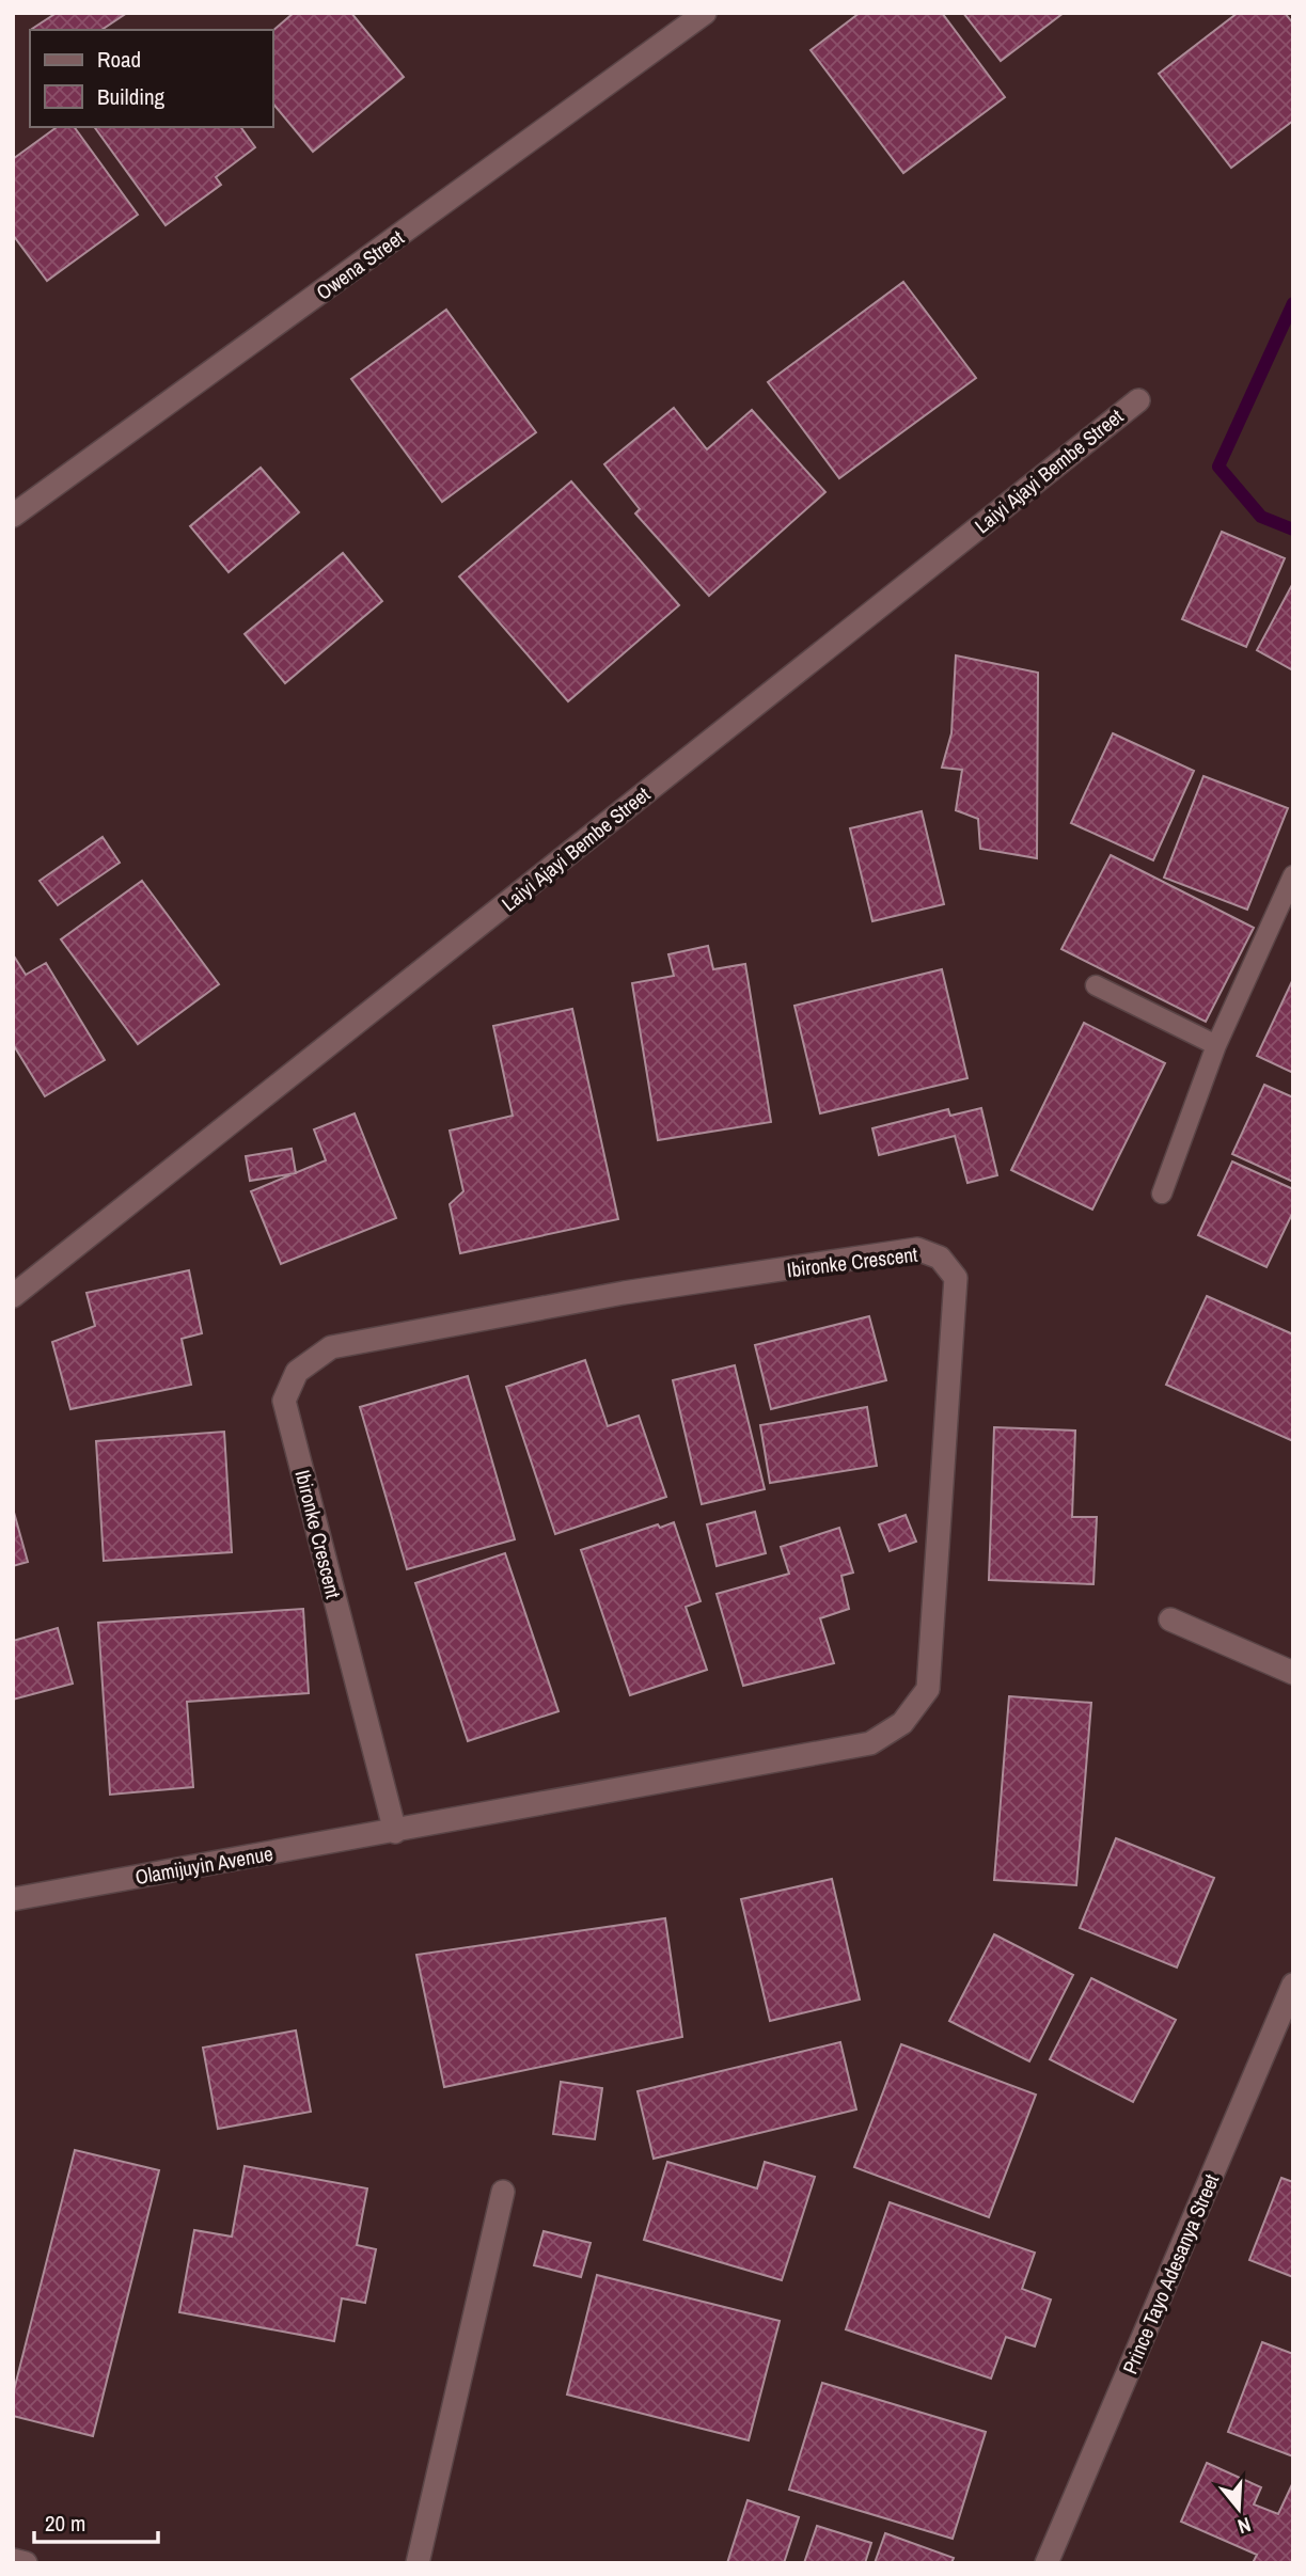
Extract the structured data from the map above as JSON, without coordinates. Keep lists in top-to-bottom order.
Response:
{
  "streets": {
    "street": [
      "Owena Street",
      "Laiyi Ajayi Bembe Street",
      "Ibironke Crescent",
      "Olamijuyin Avenue",
      "Prince Tayo Adesanya Street"
    ]
  },
  "crossings": [
    ["Ibironke Crescent", "Olamijuyin Avenue"]
  ],
  "legend": ["Road", "Building"],
  "scale_bar": "20 m",
  "north": "bottom"
}
